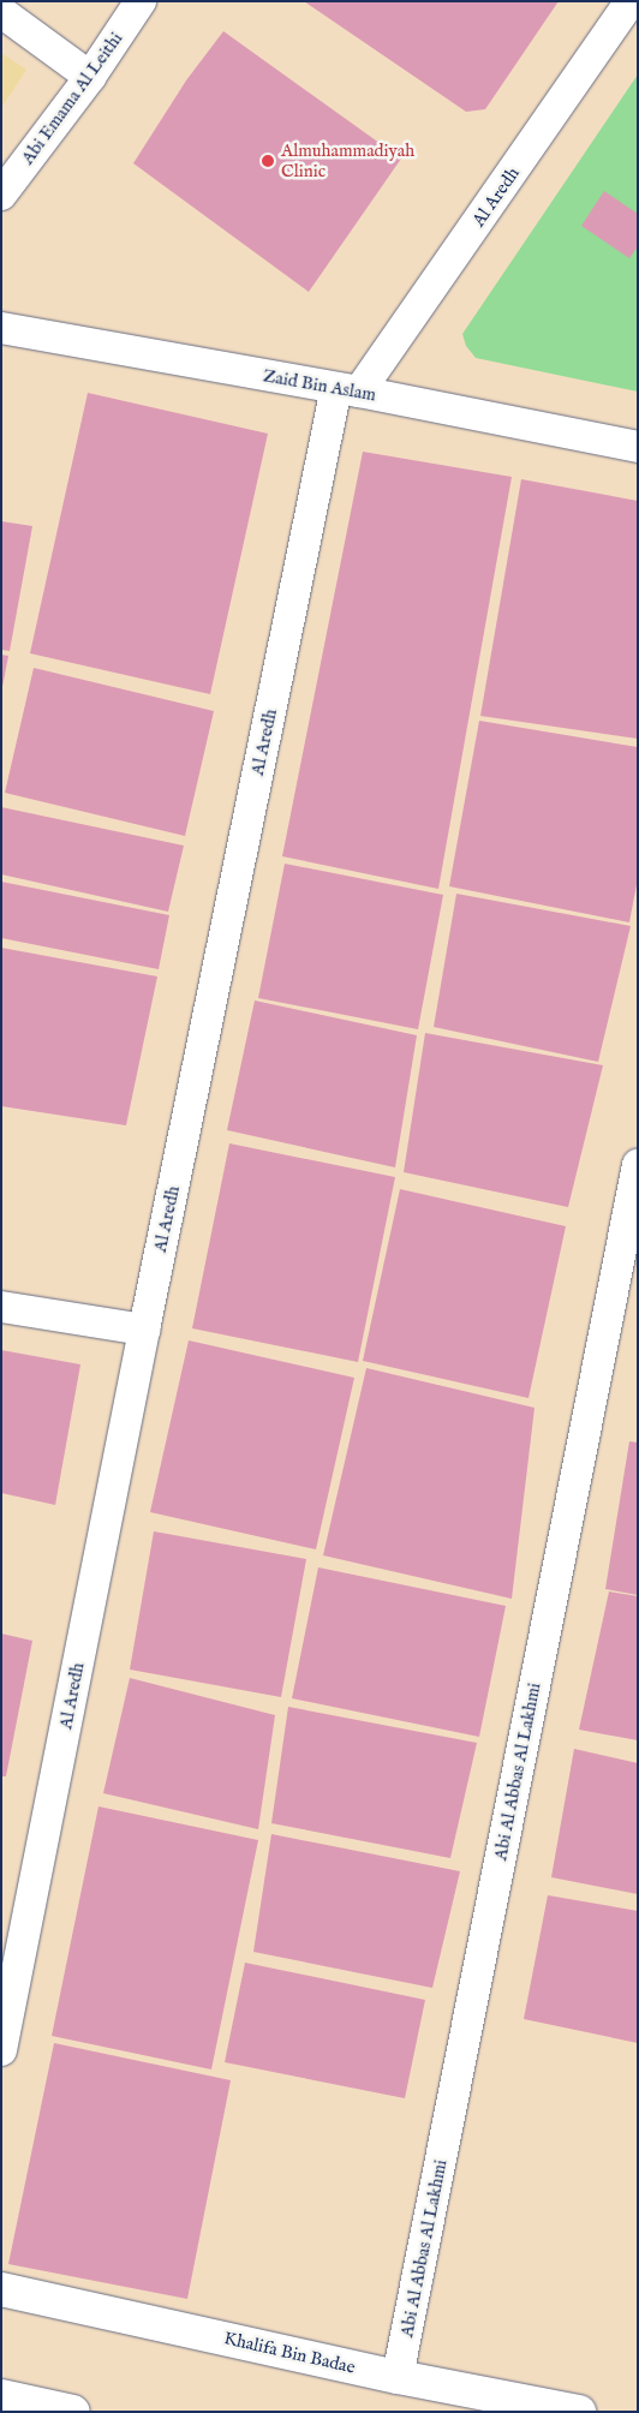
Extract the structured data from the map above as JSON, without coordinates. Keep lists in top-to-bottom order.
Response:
{
  "streets": {
    "street": [
      "Abi Emama Al Leithi",
      "Al Aredh",
      "Zaid Bin Aslam",
      "Abi Al Abbas Al Lakhmi",
      "Khalifa Bin Badae"
    ]
  },
  "crossings": [
    ["Al Aredh", "Zaid Bin Aslam"],
    ["Abi Al Abbas Al Lakhmi", "Khalifa Bin Badae"]
  ],
  "places": ["Almuhammadiyah Clinic"]
}
